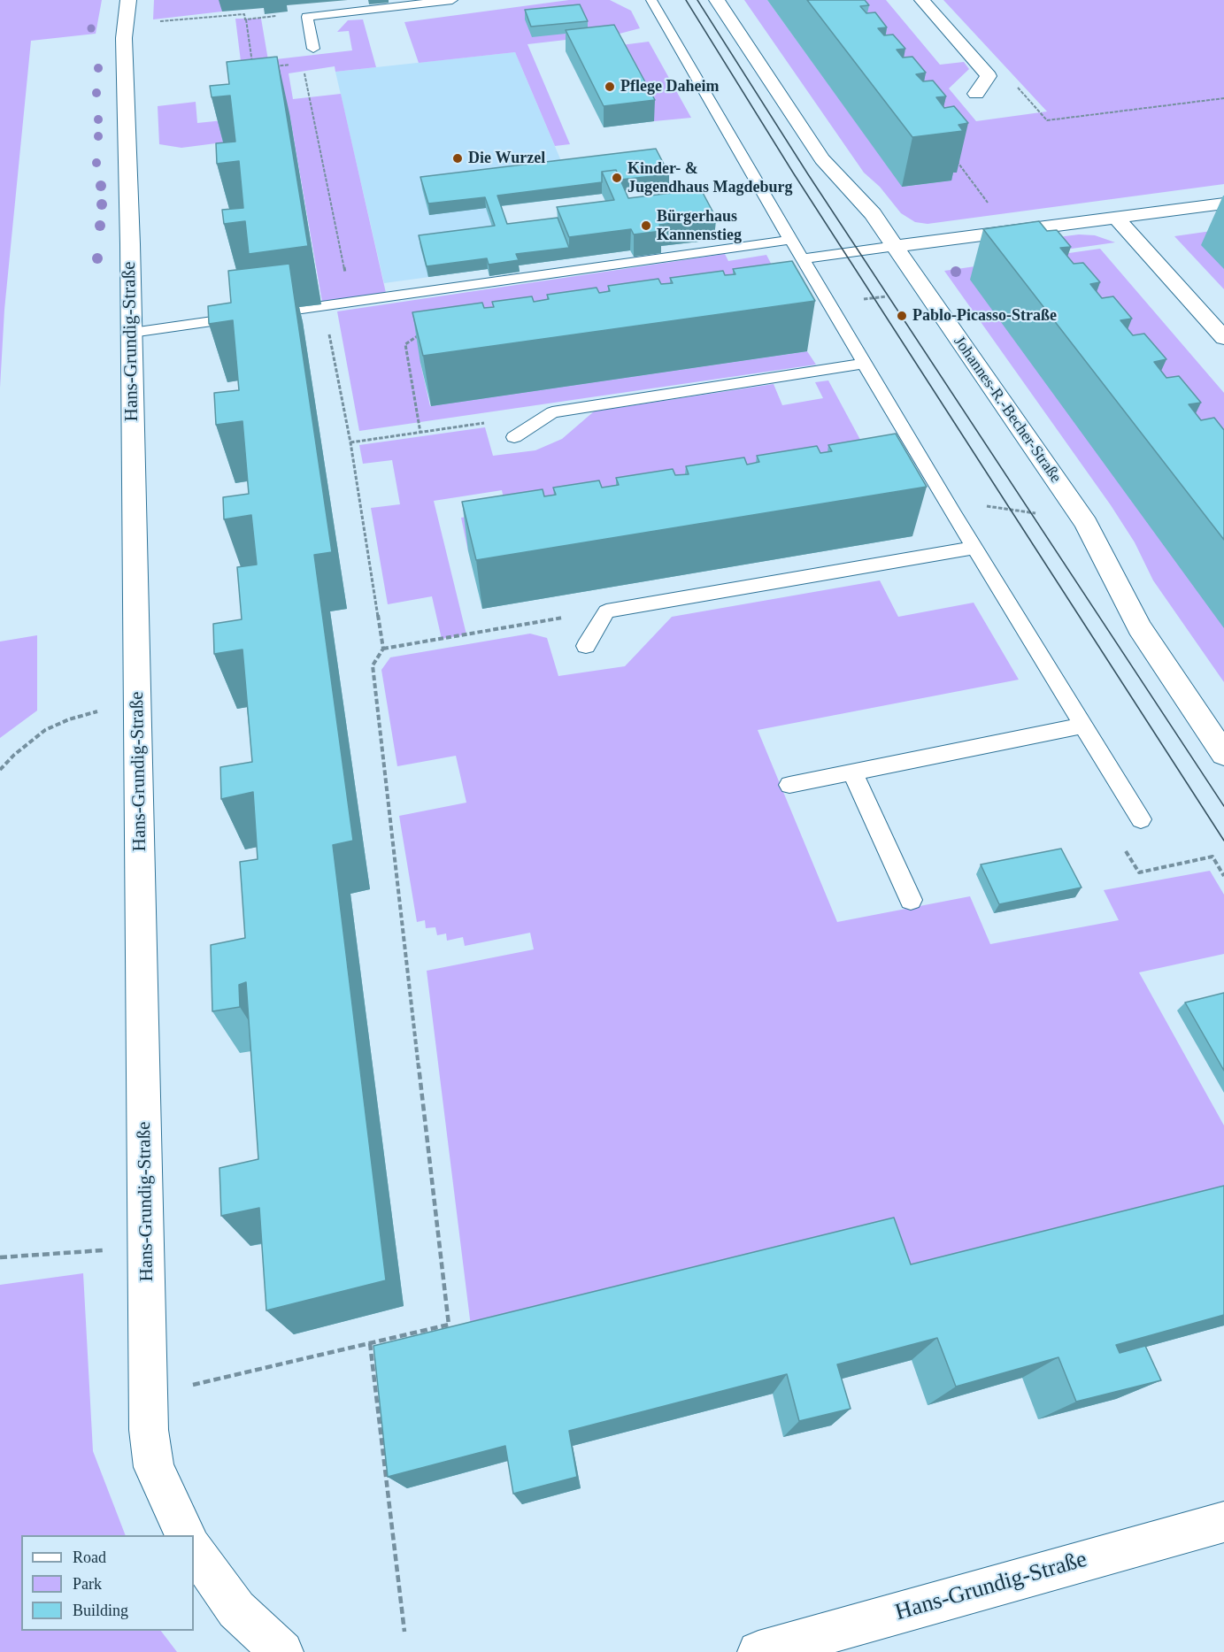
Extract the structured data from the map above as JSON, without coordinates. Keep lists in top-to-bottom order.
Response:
{
  "streets": {
    "street": ["Hans-Grundig-Straße", "Johannes-R.-Becher-Straße"]
  },
  "places": [
    "Pflege Daheim",
    "Die Wurzel",
    "Kinder- & Jugendhaus Magdeburg",
    "Bürgerhaus Kannenstieg",
    "Pablo-Picasso-Straße"
  ],
  "legend": ["Road", "Park", "Building"]
}
